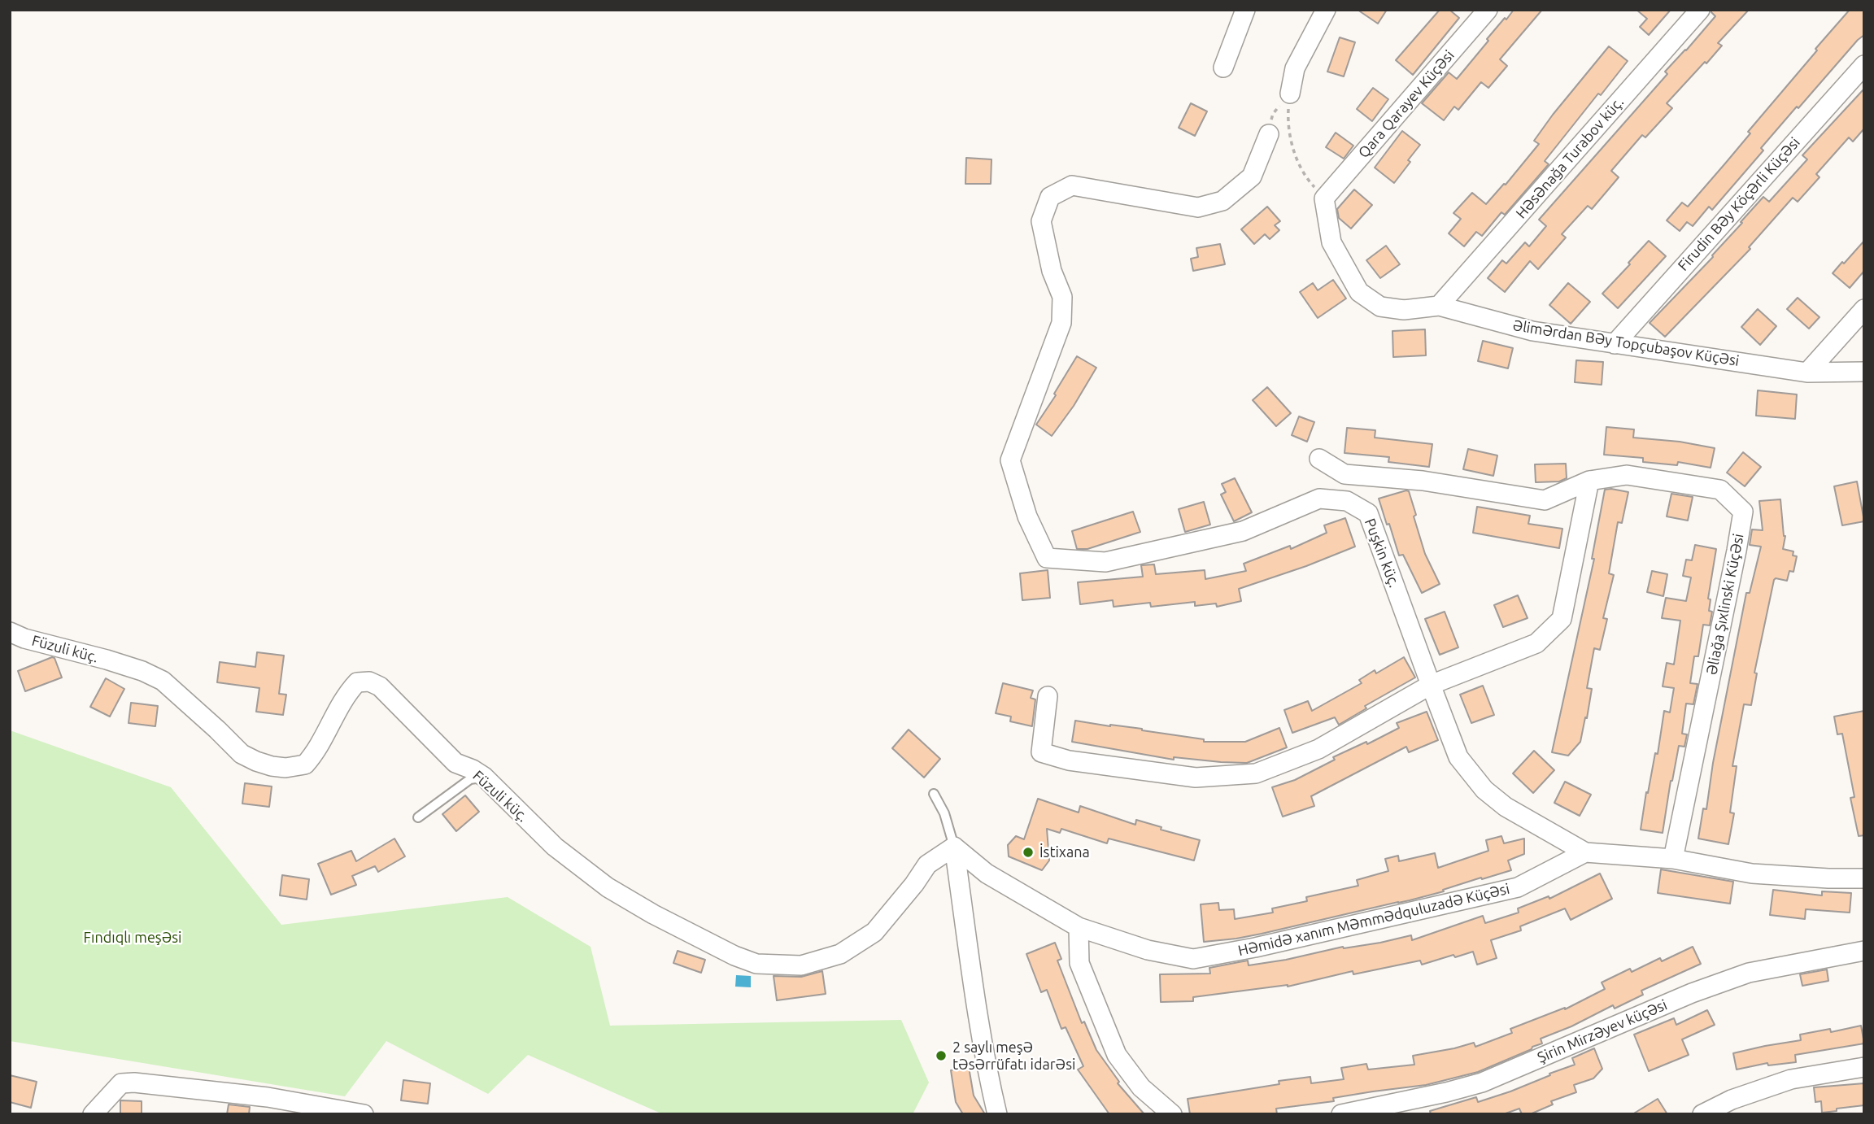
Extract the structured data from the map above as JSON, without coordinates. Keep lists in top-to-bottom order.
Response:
{
  "streets": {
    "street": [
      "Qara Qarayev Küçəsi",
      "Həsənağa Turabov küç.",
      "Firudin Bəy Köçərli Küçəsi",
      "Əlimərdan Bəy Topçubaşov Küçəsi",
      "Puşkin küç.",
      "Əliağa Şıxlinski Küçəsi",
      "Füzuli küç.",
      "Həmidə xanım Məmmədquluzadə Küçəsi",
      "Şirin Mirzəyev küçəsi"
    ]
  },
  "crossings": [
    ["Qara Qarayev Küçəsi", "Əlimərdan Bəy Topçubaşov Küçəsi"],
    ["Həsənağa Turabov küç.", "Əlimərdan Bəy Topçubaşov Küçəsi"],
    ["Firudin Bəy Köçərli Küçəsi", "Əlimərdan Bəy Topçubaşov Küçəsi"],
    ["Puşkin küç.", "Həmidə xanım Məmmədquluzadə Küçəsi"],
    ["Füzuli küç.", "Həmidə xanım Məmmədquluzadə Küçəsi"]
  ],
  "parks": ["Fındıqlı meşəsi"],
  "places": ["İstixana", "2 saylı meşə təsərrüfatı idarəsi"]
}
